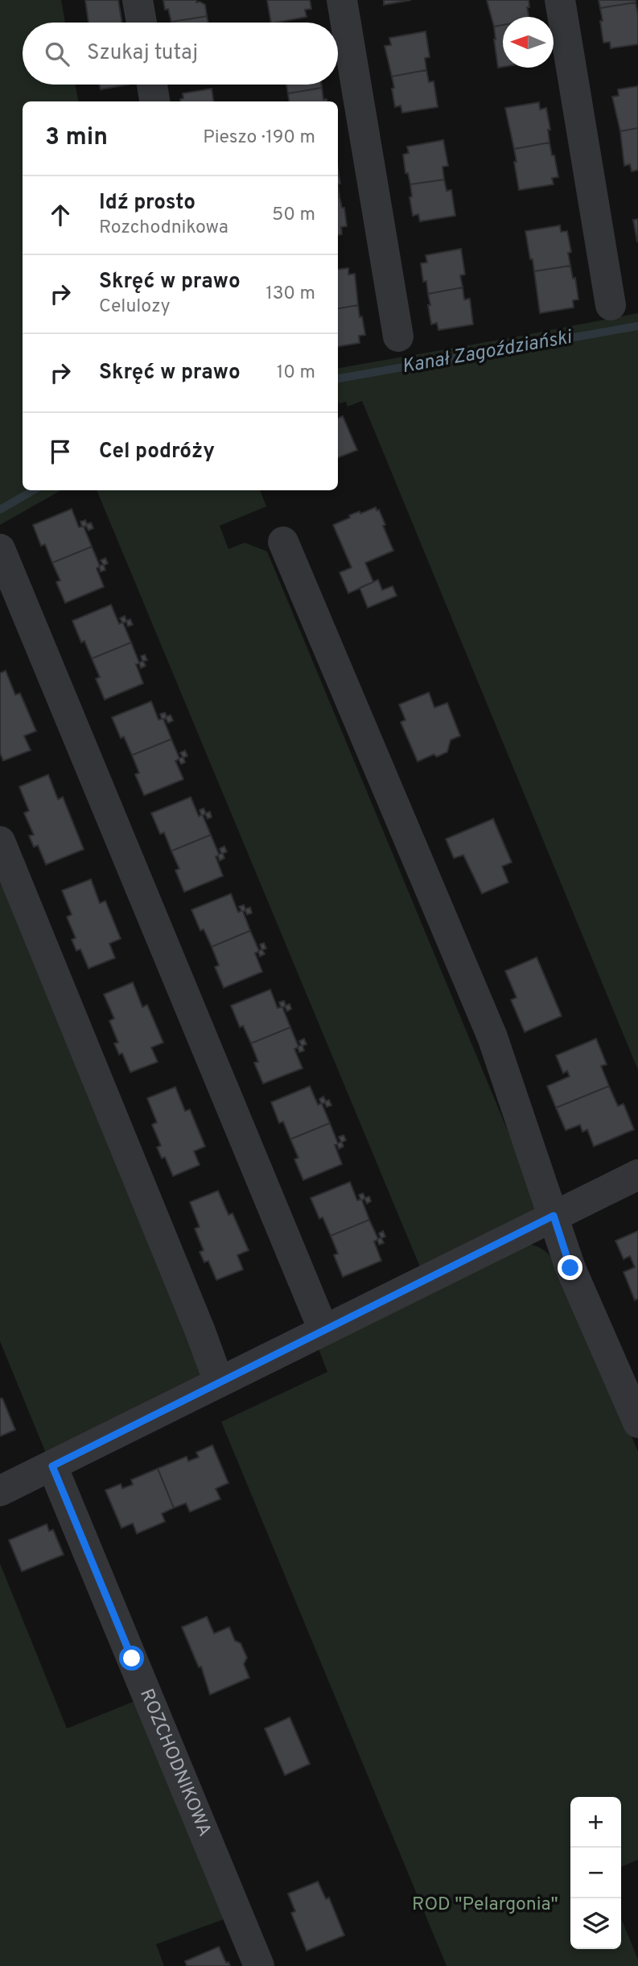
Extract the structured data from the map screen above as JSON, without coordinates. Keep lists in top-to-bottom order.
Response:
{
  "streets": {
    "street": ["ROZCHODNIKOWA"]
  },
  "water": ["Kanał Zagoździański"],
  "parks": ["ROD \"Pelargonia\""],
  "north": "left",
  "page": {
    "search": "Szukaj tutaj",
    "heading": ["3 min", "Pieszo · 190 m"],
    "list": [
      ["Idź prosto", "Rozchodnikowa", "50 m"],
      ["Skręć w prawo", "Celulozy", "130 m"],
      ["Skręć w prawo", "10 m"],
      "Cel podróży"
    ],
    "map_buttons": ["+", "−"]
  }
}
